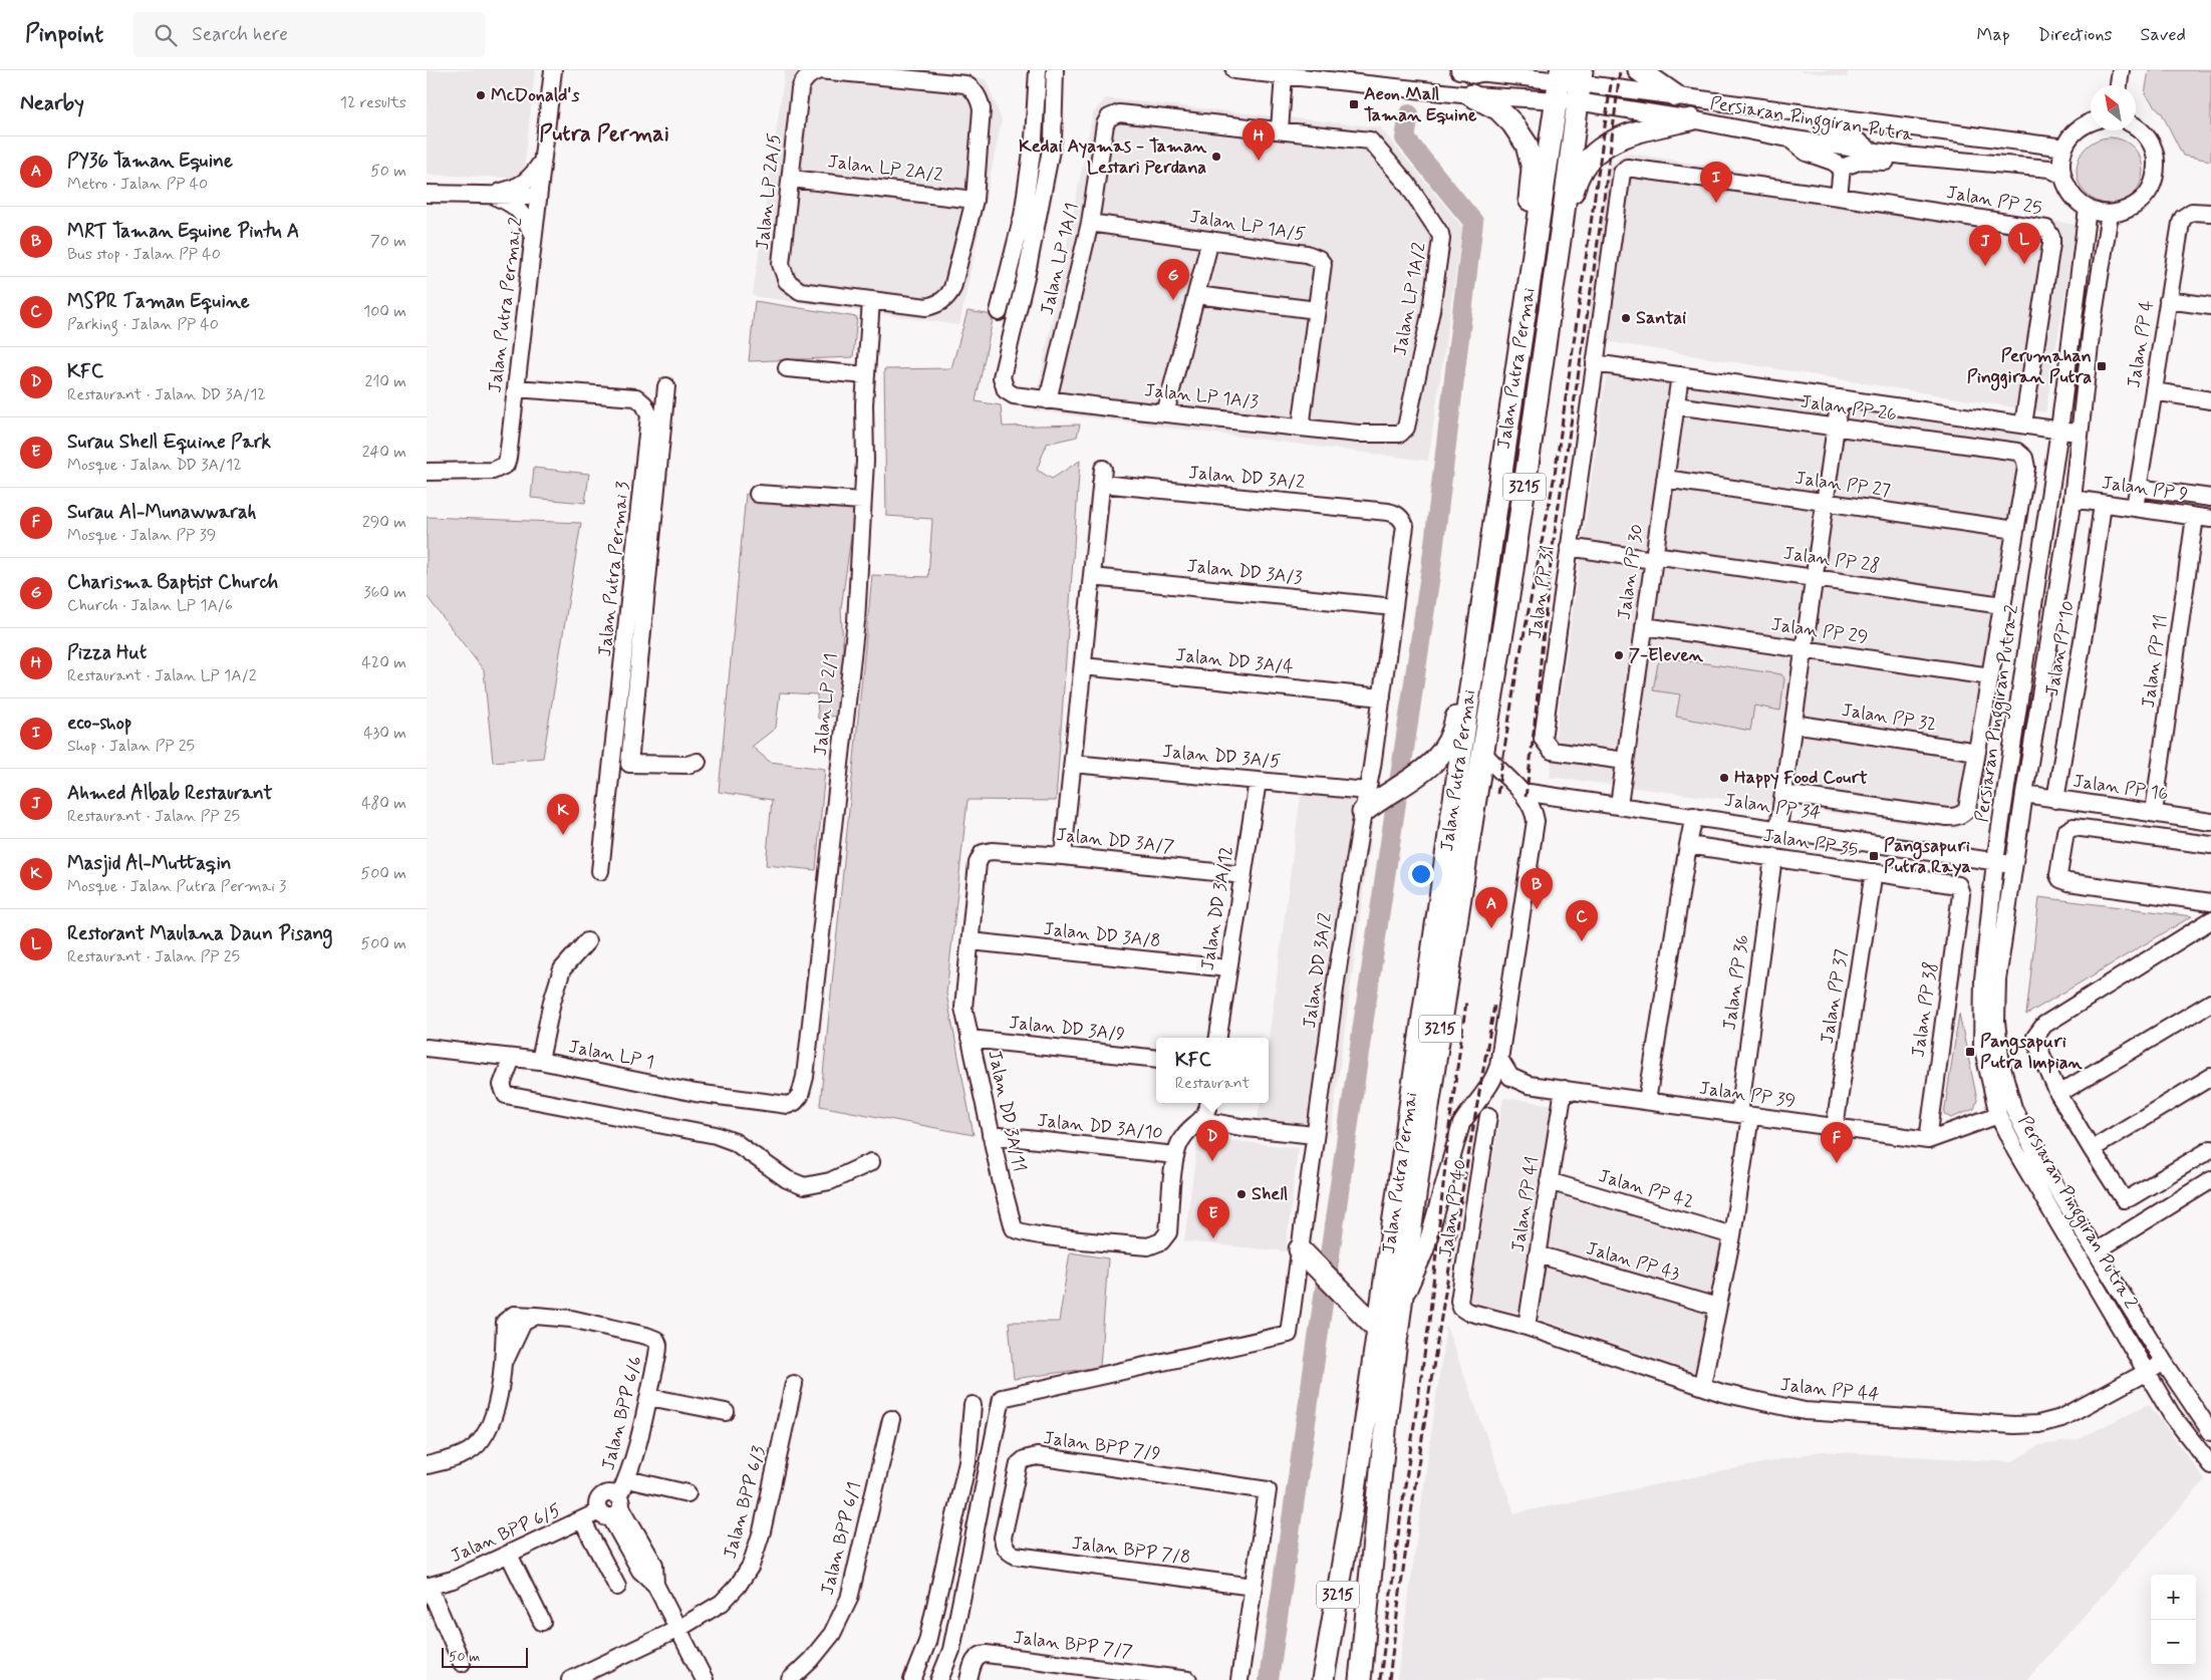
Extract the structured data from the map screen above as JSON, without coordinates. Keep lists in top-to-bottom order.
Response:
{
  "streets": {
    "main road": ["Jalan Putra Permai", "3215"],
    "street": [
      "Persiaran Pinggiran Putra",
      "Jalan LP 2A/2",
      "Jalan LP 2A/5",
      "Jalan PP 25",
      "Jalan LP 1A/5",
      "Jalan LP 1A/1",
      "Jalan LP 1A/2",
      "Jalan Putra Permai 2",
      "Jalan PP 4",
      "Jalan LP 1A/3",
      "Jalan PP 26",
      "Jalan DD 3A/2",
      "Jalan PP 27",
      "Jalan PP 9",
      "Jalan PP 28",
      "Jalan Putra Permai 3",
      "Jalan DD 3A/3",
      "Jalan PP 30",
      "Jalan PP 31",
      "Jalan PP 29",
      "Jalan PP 10",
      "Jalan DD 3A/4",
      "Jalan PP 11",
      "Jalan LP 2/1",
      "Persiaran Pinggiran Putra 2",
      "Jalan PP 32",
      "Jalan DD 3A/5",
      "Jalan PP 16",
      "Jalan PP 34",
      "Jalan DD 3A/7",
      "Jalan PP 35",
      "Jalan DD 3A/12",
      "Jalan DD 3A/8",
      "Jalan PP 36",
      "Jalan PP 37",
      "Jalan PP 38",
      "Jalan DD 3A/9",
      "Jalan LP 1",
      "Jalan PP 39",
      "Jalan DD 3A/11",
      "Jalan DD 3A/10",
      "Jalan PP 42",
      "Jalan PP 41",
      "Jalan PP 40",
      "Jalan PP 43",
      "Jalan PP 44",
      "Jalan BPP 6/6",
      "Jalan BPP 7/9",
      "Jalan BPP 6/3",
      "Jalan BPP 6/5",
      "Jalan BPP 6/1",
      "Jalan BPP 7/8",
      "Jalan BPP 7/7"
    ]
  },
  "crossings": [
    ["Persiaran Pinggiran Putra", "Jalan Putra Permai"],
    ["Jalan LP 2A/2", "Jalan LP 2A/5"],
    ["Jalan LP 2A/5", "Jalan LP 2/1"],
    ["Jalan PP 25", "Jalan PP 31"],
    ["Jalan LP 1A/5", "Jalan LP 1A/1"],
    ["Jalan LP 1A/5", "Jalan LP 1A/3"],
    ["Jalan LP 1A/1", "Jalan LP 1A/2"],
    ["Jalan LP 1A/1", "Jalan LP 1A/3"],
    ["Jalan LP 1A/2", "Jalan LP 1A/3"],
    ["Jalan Putra Permai 2", "Jalan Putra Permai 3"],
    ["Jalan PP 4", "Jalan PP 9"],
    ["Jalan PP 26", "Jalan PP 27"],
    ["Jalan PP 26", "Jalan PP 30"],
    ["Jalan DD 3A/2", "Jalan DD 3A/3"],
    ["Jalan DD 3A/2", "Jalan DD 3A/4"],
    ["Jalan DD 3A/2", "Jalan DD 3A/5"],
    ["Jalan PP 27", "Jalan PP 30"],
    ["Jalan PP 9", "Jalan PP 10"],
    ["Jalan PP 9", "Jalan PP 11"],
    ["Jalan PP 9", "Persiaran Pinggiran Putra 2"],
    ["Jalan PP 28", "Jalan PP 30"],
    ["Jalan PP 28", "Jalan PP 31"],
    ["Jalan PP 30", "Jalan PP 31"],
    ["Jalan PP 30", "Jalan PP 29"],
    ["Jalan PP 30", "Jalan PP 34"],
    ["Jalan PP 10", "Jalan PP 16"],
    ["Jalan PP 11", "Jalan PP 16"],
    ["Jalan LP 2/1", "Jalan LP 1"],
    ["Persiaran Pinggiran Putra 2", "Jalan PP 16"],
    ["Persiaran Pinggiran Putra 2", "Jalan PP 34"],
    ["Persiaran Pinggiran Putra 2", "Jalan PP 39"],
    ["Persiaran Pinggiran Putra 2", "Jalan PP 44"],
    ["Jalan DD 3A/5", "Jalan DD 3A/12"],
    ["Jalan DD 3A/7", "Jalan DD 3A/12"],
    ["Jalan DD 3A/7", "Jalan DD 3A/11"],
    ["Jalan PP 35", "Jalan PP 36"],
    ["Jalan PP 35", "Jalan PP 37"],
    ["Jalan PP 35", "Jalan PP 38"],
    ["Jalan DD 3A/12", "Jalan DD 3A/8"],
    ["Jalan DD 3A/8", "Jalan DD 3A/11"],
    ["Jalan PP 36", "Jalan PP 39"],
    ["Jalan PP 36", "Jalan PP 42"],
    ["Jalan PP 36", "Jalan PP 43"],
    ["Jalan PP 36", "Jalan PP 44"],
    ["Jalan PP 37", "Jalan PP 39"],
    ["Jalan PP 38", "Jalan PP 39"],
    ["Jalan DD 3A/9", "Jalan DD 3A/11"],
    ["Jalan PP 39", "Jalan PP 41"],
    ["Jalan DD 3A/11", "Jalan DD 3A/10"],
    ["Jalan PP 42", "Jalan PP 41"],
    ["Jalan PP 41", "Jalan PP 43"],
    ["Jalan PP 41", "Jalan PP 44"],
    ["Jalan PP 40", "Jalan PP 44"],
    ["Jalan BPP 6/6", "Jalan BPP 6/5"],
    ["Jalan BPP 7/9", "Jalan BPP 7/8"]
  ],
  "districts": ["Putra Permai"],
  "places": {
    "other": [
      "McDonald's",
      "Kedai Ayamas - Taman Lestari Perdana",
      "Santai",
      "7-Eleven",
      "Happy Food Court",
      "Shell"
    ],
    "transit": [
      "Aeon Mall Taman Equine",
      "Perumahan Pinggiran Putra",
      "Pangsapuri Putra Raya",
      "Pangsapuri Putra Impian"
    ]
  },
  "scale_bar": "50 m",
  "north": "top left",
  "page": {
    "header": "Pinpoint",
    "search": "Search here",
    "nav": ["Map", "Directions", "Saved"],
    "heading": ["Nearby", "12 results"],
    "pins": [
      "H",
      "I",
      "L",
      "J",
      "G",
      "K",
      "B",
      "A",
      "C",
      "D",
      "F",
      "E"
    ],
    "list": [
      {
        "mark": "A",
        "name": "PY36 Taman Equine",
        "note": "Metro · Jalan PP 40",
        "value": "50 m"
      },
      {
        "mark": "B",
        "name": "MRT Taman Equine Pintu A",
        "note": "Bus stop · Jalan PP 40",
        "value": "70 m"
      },
      {
        "mark": "C",
        "name": "MSPR Taman Equine",
        "note": "Parking · Jalan PP 40",
        "value": "100 m"
      },
      {
        "mark": "D",
        "name": "KFC",
        "note": "Restaurant · Jalan DD 3A/12",
        "value": "210 m"
      },
      {
        "mark": "E",
        "name": "Surau Shell Equine Park",
        "note": "Mosque · Jalan DD 3A/12",
        "value": "240 m"
      },
      {
        "mark": "F",
        "name": "Surau Al-Munawwarah",
        "note": "Mosque · Jalan PP 39",
        "value": "290 m"
      },
      {
        "mark": "G",
        "name": "Charisma Baptist Church",
        "note": "Church · Jalan LP 1A/6",
        "value": "360 m"
      },
      {
        "mark": "H",
        "name": "Pizza Hut",
        "note": "Restaurant · Jalan LP 1A/2",
        "value": "420 m"
      },
      {
        "mark": "I",
        "name": "eco-shop",
        "note": "Shop · Jalan PP 25",
        "value": "430 m"
      },
      {
        "mark": "J",
        "name": "Ahmed Albab Restaurant",
        "note": "Restaurant · Jalan PP 25",
        "value": "480 m"
      },
      {
        "mark": "K",
        "name": "Masjid Al-Muttaqin",
        "note": "Mosque · Jalan Putra Permai 3",
        "value": "500 m"
      },
      {
        "mark": "L",
        "name": "Restorant Maulana Daun Pisang",
        "note": "Restaurant · Jalan PP 25",
        "value": "500 m"
      }
    ],
    "popup": ["KFC", "Restaurant"],
    "map_buttons": ["+", "−"],
    "scale": "50 m"
  }
}
